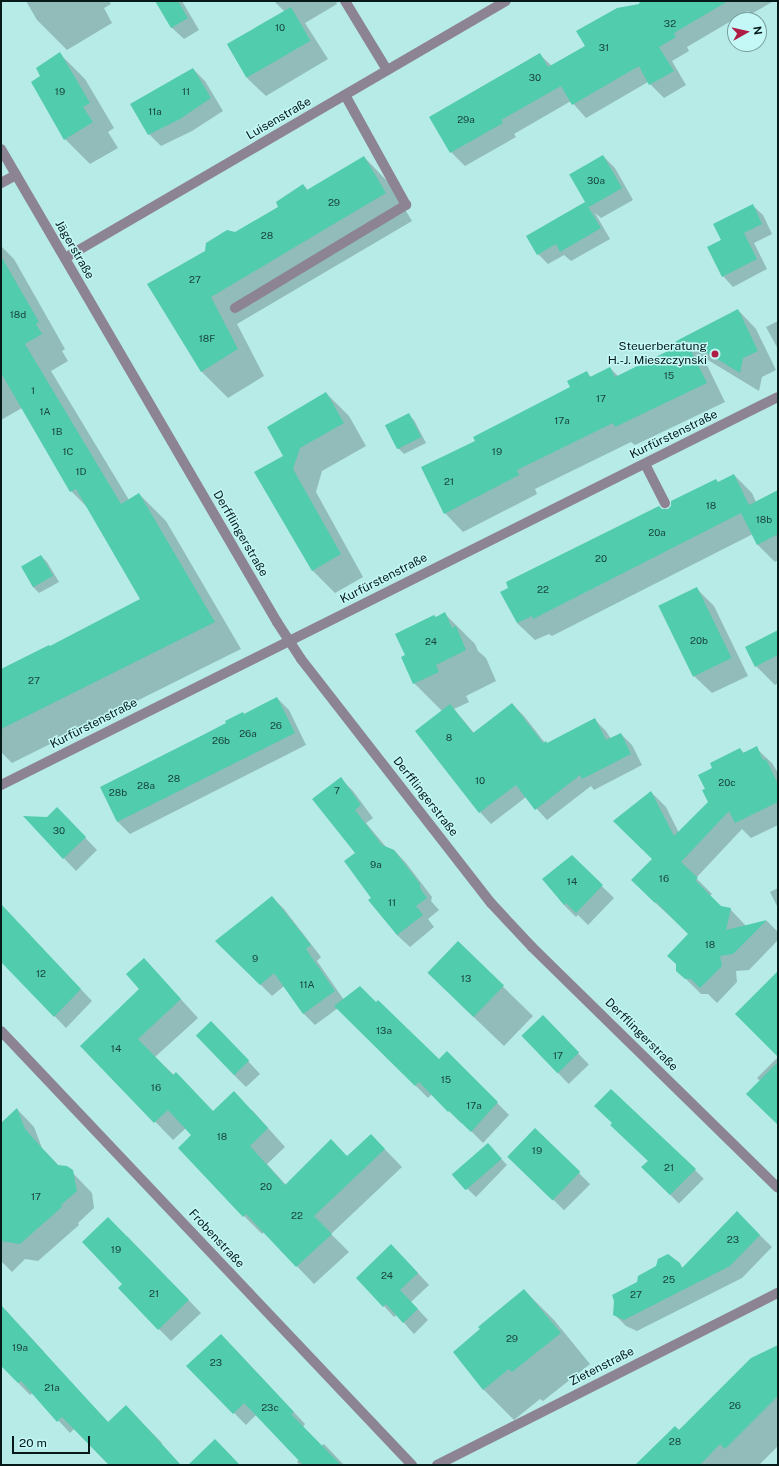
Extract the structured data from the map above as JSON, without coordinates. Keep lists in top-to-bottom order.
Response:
{
  "streets": {
    "street": [
      "Luisenstraße",
      "Jägerstraße",
      "Kurfürstenstraße",
      "Derfflingerstraße",
      "Frobenstraße",
      "Zietenstraße"
    ]
  },
  "crossings": [
    ["Luisenstraße", "Jägerstraße"],
    ["Jägerstraße", "Derfflingerstraße"],
    ["Kurfürstenstraße", "Derfflingerstraße"]
  ],
  "places": ["Steuerberatung H.-J. Mieszczynski"],
  "house_numbers": [
    "32",
    "10",
    "31",
    "30",
    "19",
    "11",
    "11a",
    "29a",
    "30a",
    "29",
    "28",
    "27",
    "18d",
    "18F",
    "15",
    "1",
    "17",
    "1A",
    "17a",
    "1B",
    "1C",
    "19",
    "1D",
    "21",
    "18",
    "18b",
    "20a",
    "20",
    "22",
    "20b",
    "24",
    "27",
    "26",
    "26a",
    "8",
    "26b",
    "28",
    "10",
    "20c",
    "28a",
    "7",
    "28b",
    "30",
    "9a",
    "16",
    "14",
    "11",
    "18",
    "9",
    "12",
    "13",
    "11A",
    "13a",
    "14",
    "17",
    "15",
    "16",
    "17a",
    "18",
    "19",
    "21",
    "20",
    "17",
    "22",
    "23",
    "19",
    "24",
    "25",
    "21",
    "27",
    "29",
    "19a",
    "23",
    "21a",
    "26",
    "23c",
    "28"
  ],
  "scale_bar": "20 m",
  "north": "right"
}
